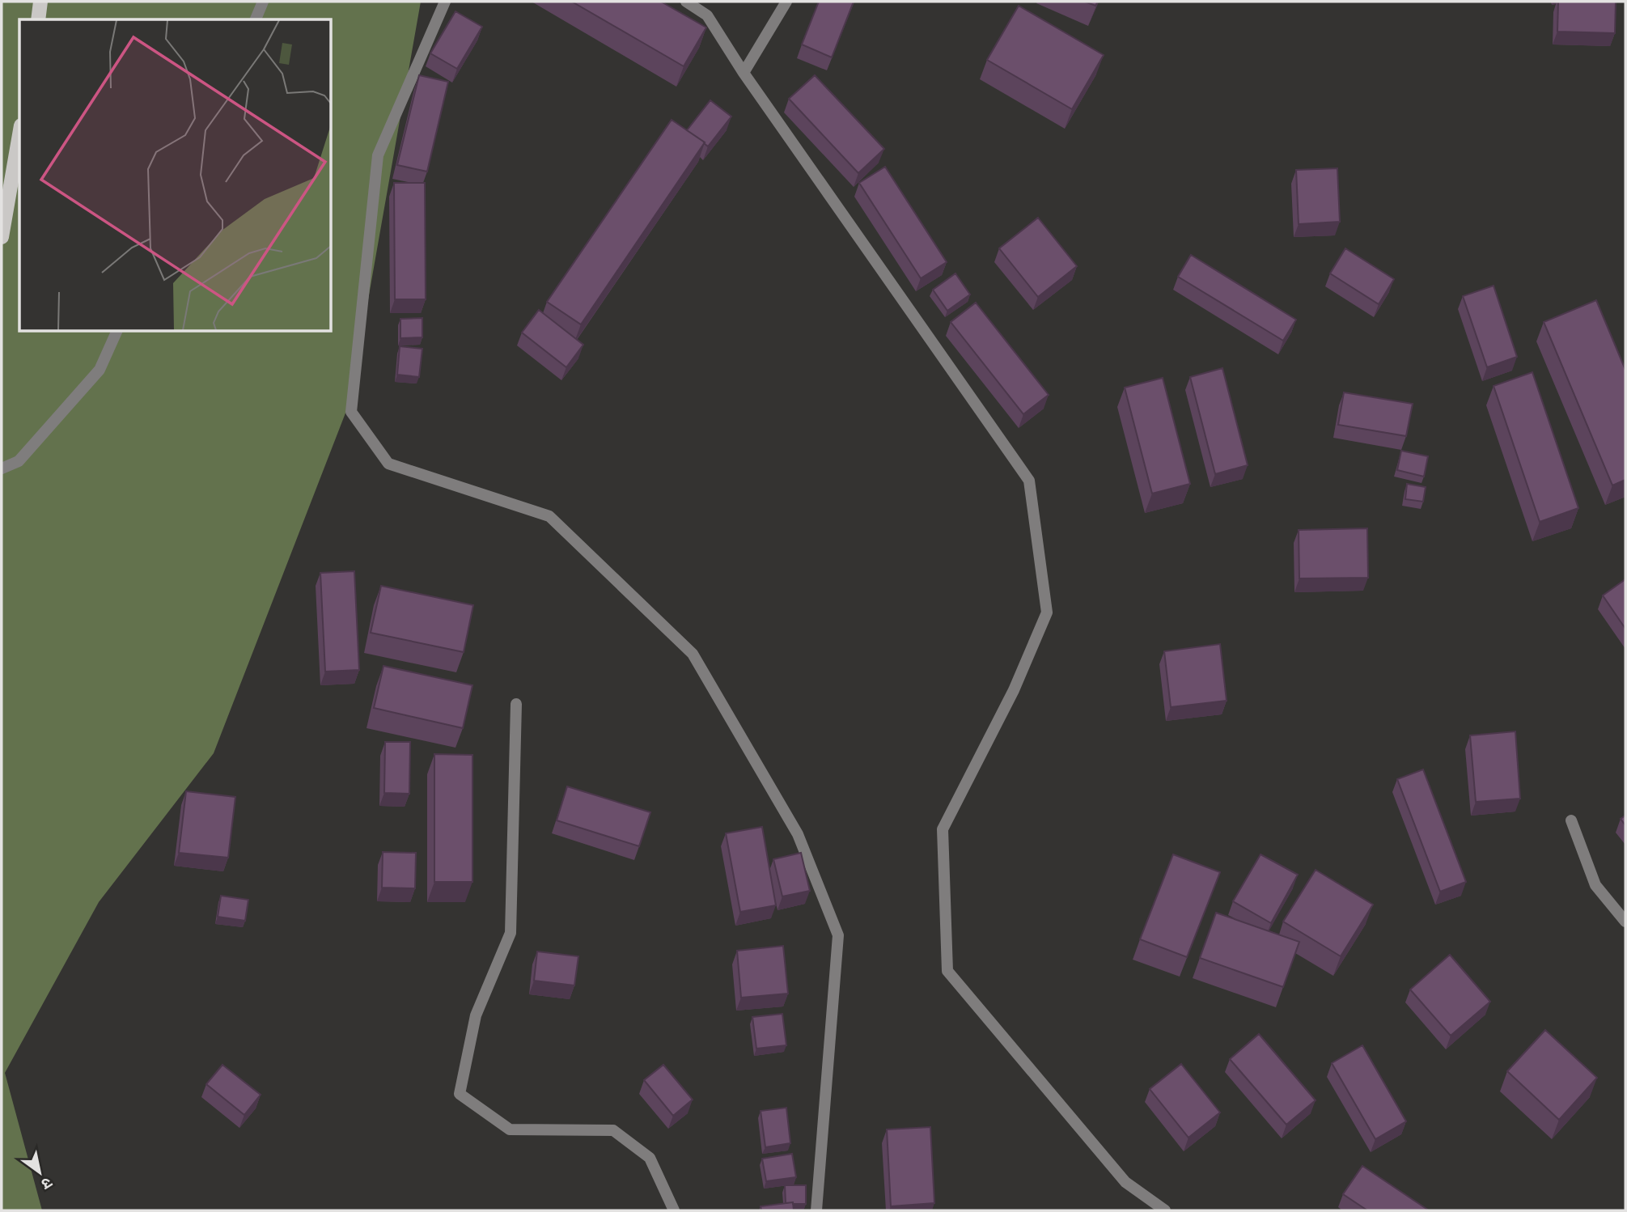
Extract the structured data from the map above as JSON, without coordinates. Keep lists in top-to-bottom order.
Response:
{
  "north": "bottom right"
}
